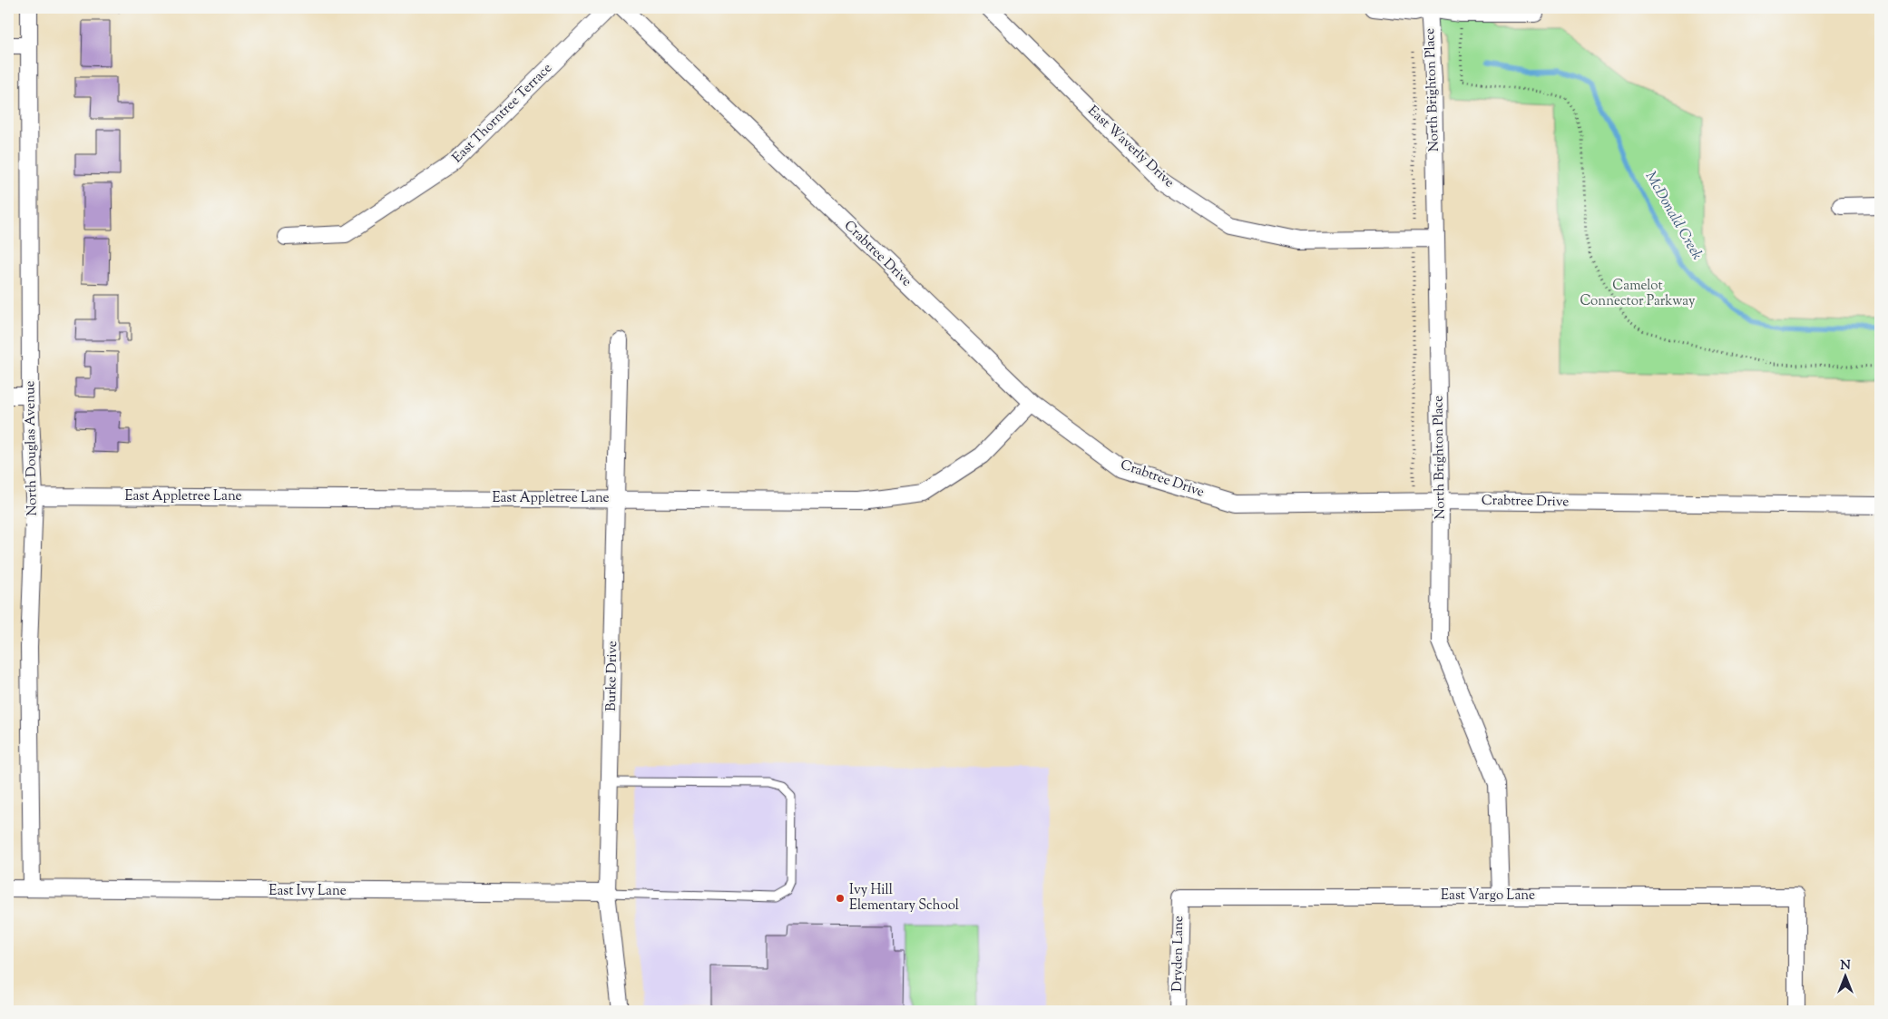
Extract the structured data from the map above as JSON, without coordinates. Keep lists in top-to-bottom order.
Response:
{
  "streets": {
    "street": [
      "North Brighton Place",
      "East Thorntree Terrace",
      "East Waverly Drive",
      "Crabtree Drive",
      "North Douglas Avenue",
      "East Appletree Lane",
      "Burke Drive",
      "East Ivy Lane",
      "East Vargo Lane",
      "Dryden Lane"
    ]
  },
  "crossings": [
    ["North Brighton Place", "East Waverly Drive"],
    ["North Brighton Place", "Crabtree Drive"],
    ["North Brighton Place", "East Vargo Lane"],
    ["Crabtree Drive", "East Appletree Lane"],
    ["North Douglas Avenue", "East Appletree Lane"],
    ["North Douglas Avenue", "East Ivy Lane"],
    ["East Appletree Lane", "Burke Drive"],
    ["Burke Drive", "East Ivy Lane"],
    ["East Vargo Lane", "Dryden Lane"]
  ],
  "water": ["McDonald Creek"],
  "parks": ["Camelot Connector Parkway"],
  "places": ["Ivy Hill Elementary School"],
  "north": "top"
}
